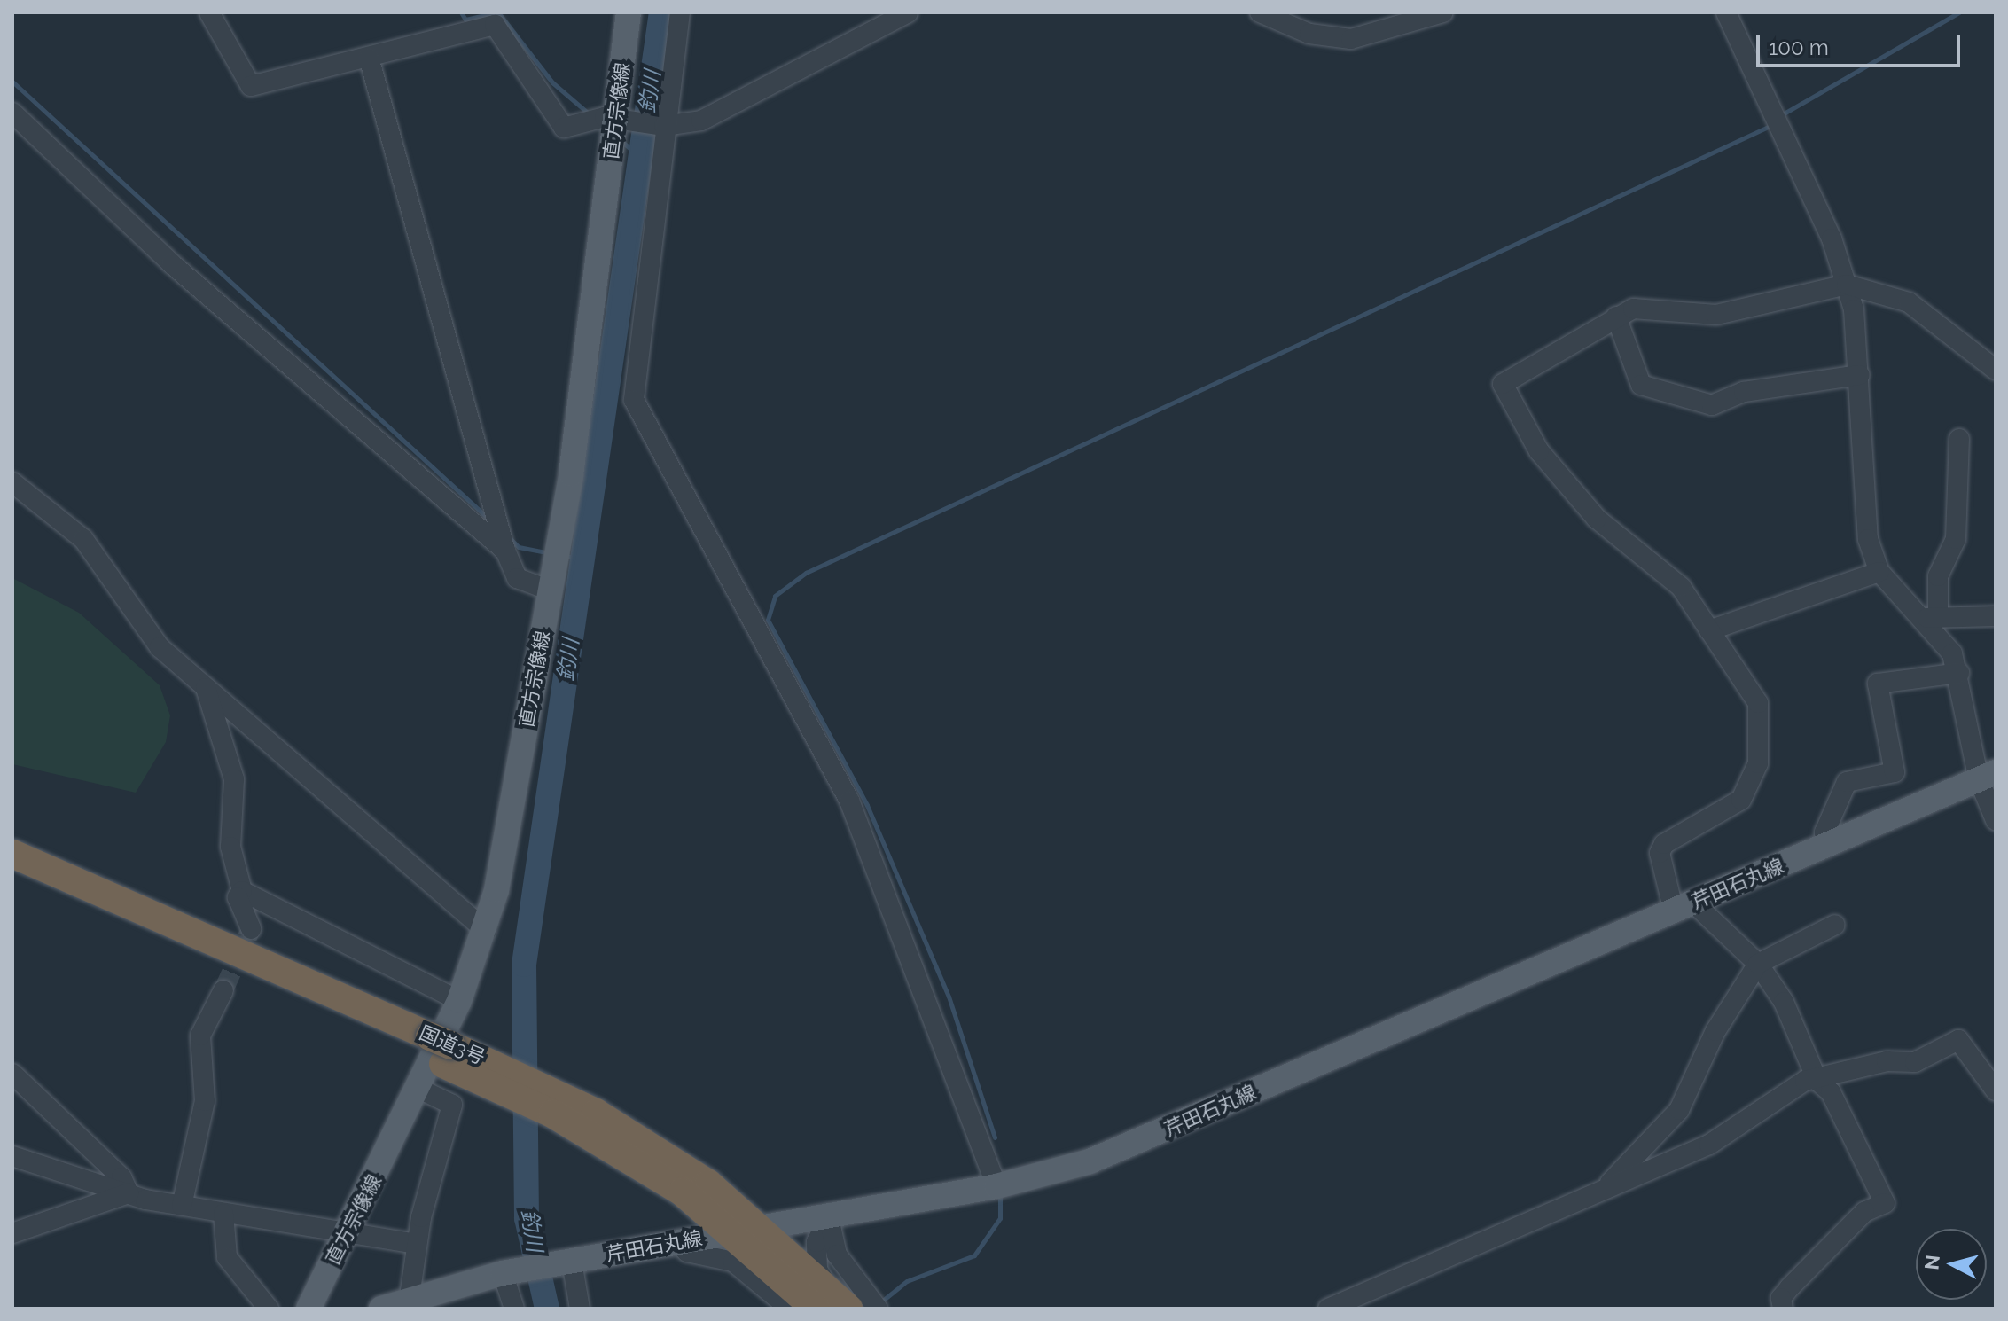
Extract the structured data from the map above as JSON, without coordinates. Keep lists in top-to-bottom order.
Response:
{
  "streets": {
    "highway": ["国道3号"],
    "main road": ["直方宗像線", "芹田石丸線"]
  },
  "crossings": [
    ["芹田石丸線", "国道3号"]
  ],
  "water": ["釣川"],
  "scale_bar": "100 m",
  "north": "left"
}
